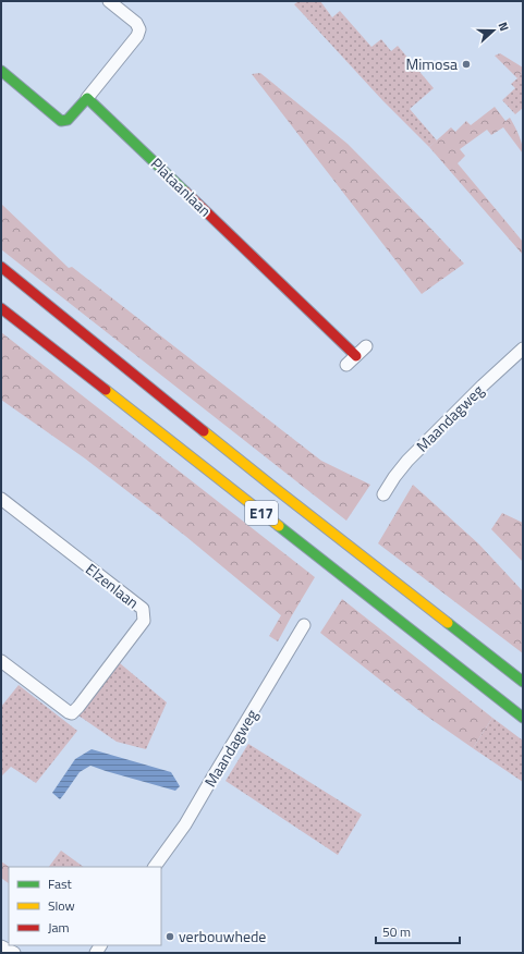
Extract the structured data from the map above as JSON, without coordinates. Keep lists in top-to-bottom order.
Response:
{
  "streets": {
    "main road": ["Plataanlaan", "E17"],
    "street": ["Maandagweg", "Elzenlaan"]
  },
  "places": ["Mimosa", "verbouwhede"],
  "legend": ["Fast", "Slow", "Jam"],
  "scale_bar": "50 m",
  "north": "right"
}
